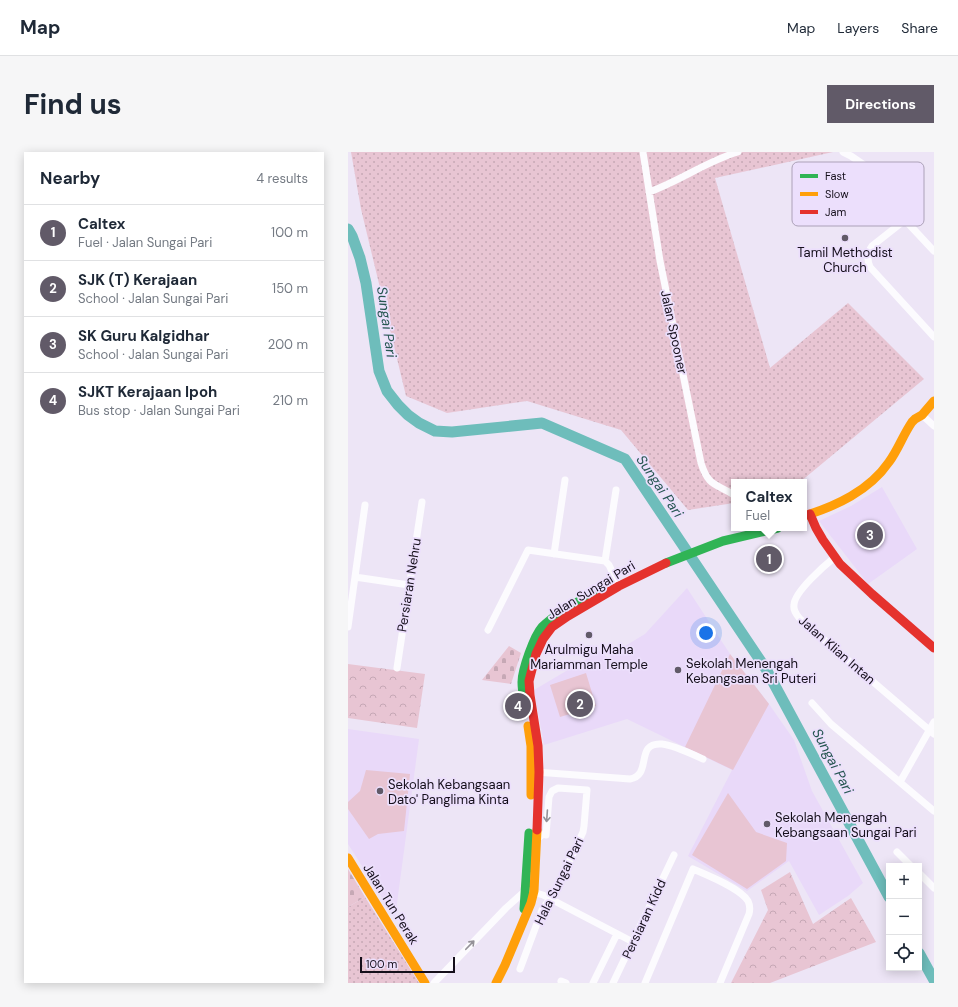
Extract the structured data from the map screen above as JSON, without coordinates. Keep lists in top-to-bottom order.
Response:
{
  "streets": {
    "main road": ["Jalan Sungai Pari", "Jalan Tun Perak"],
    "street": [
      "Jalan Spooner",
      "Persiaran Nehru",
      "Jalan Klian Intan",
      "Hala Sungai Pari",
      "Persiaran Kidd"
    ]
  },
  "water": ["Sungai Pari"],
  "places": [
    "Tamil Methodist Church",
    "Arulmigu Maha Mariamman Temple",
    "Sekolah Menengah Kebangsaan Sri Puteri",
    "Sekolah Kebangsaan Dato' Panglima Kinta",
    "Sekolah Menengah Kebangsaan Sungai Pari"
  ],
  "legend": ["Fast", "Slow", "Jam"],
  "scale_bar": "100 m",
  "page": {
    "header": "Map",
    "nav": ["Map", "Layers", "Share"],
    "buttons": "Directions",
    "title": "Find us",
    "heading": ["Nearby", "4 results"],
    "list": [
      {
        "mark": "1",
        "name": "Caltex",
        "note": "Fuel · Jalan Sungai Pari",
        "value": "100 m"
      },
      {
        "mark": "2",
        "name": "SJK (T) Kerajaan",
        "note": "School · Jalan Sungai Pari",
        "value": "150 m"
      },
      {
        "mark": "3",
        "name": "SK Guru Kalgidhar",
        "note": "School · Jalan Sungai Pari",
        "value": "200 m"
      },
      {
        "mark": "4",
        "name": "SJKT Kerajaan Ipoh",
        "note": "Bus stop · Jalan Sungai Pari",
        "value": "210 m"
      }
    ],
    "popup": ["Caltex", "Fuel"],
    "pins": [
      "3",
      "1",
      "2",
      "4"
    ],
    "map_buttons": ["+", "−"],
    "scale": "100 m"
  }
}
